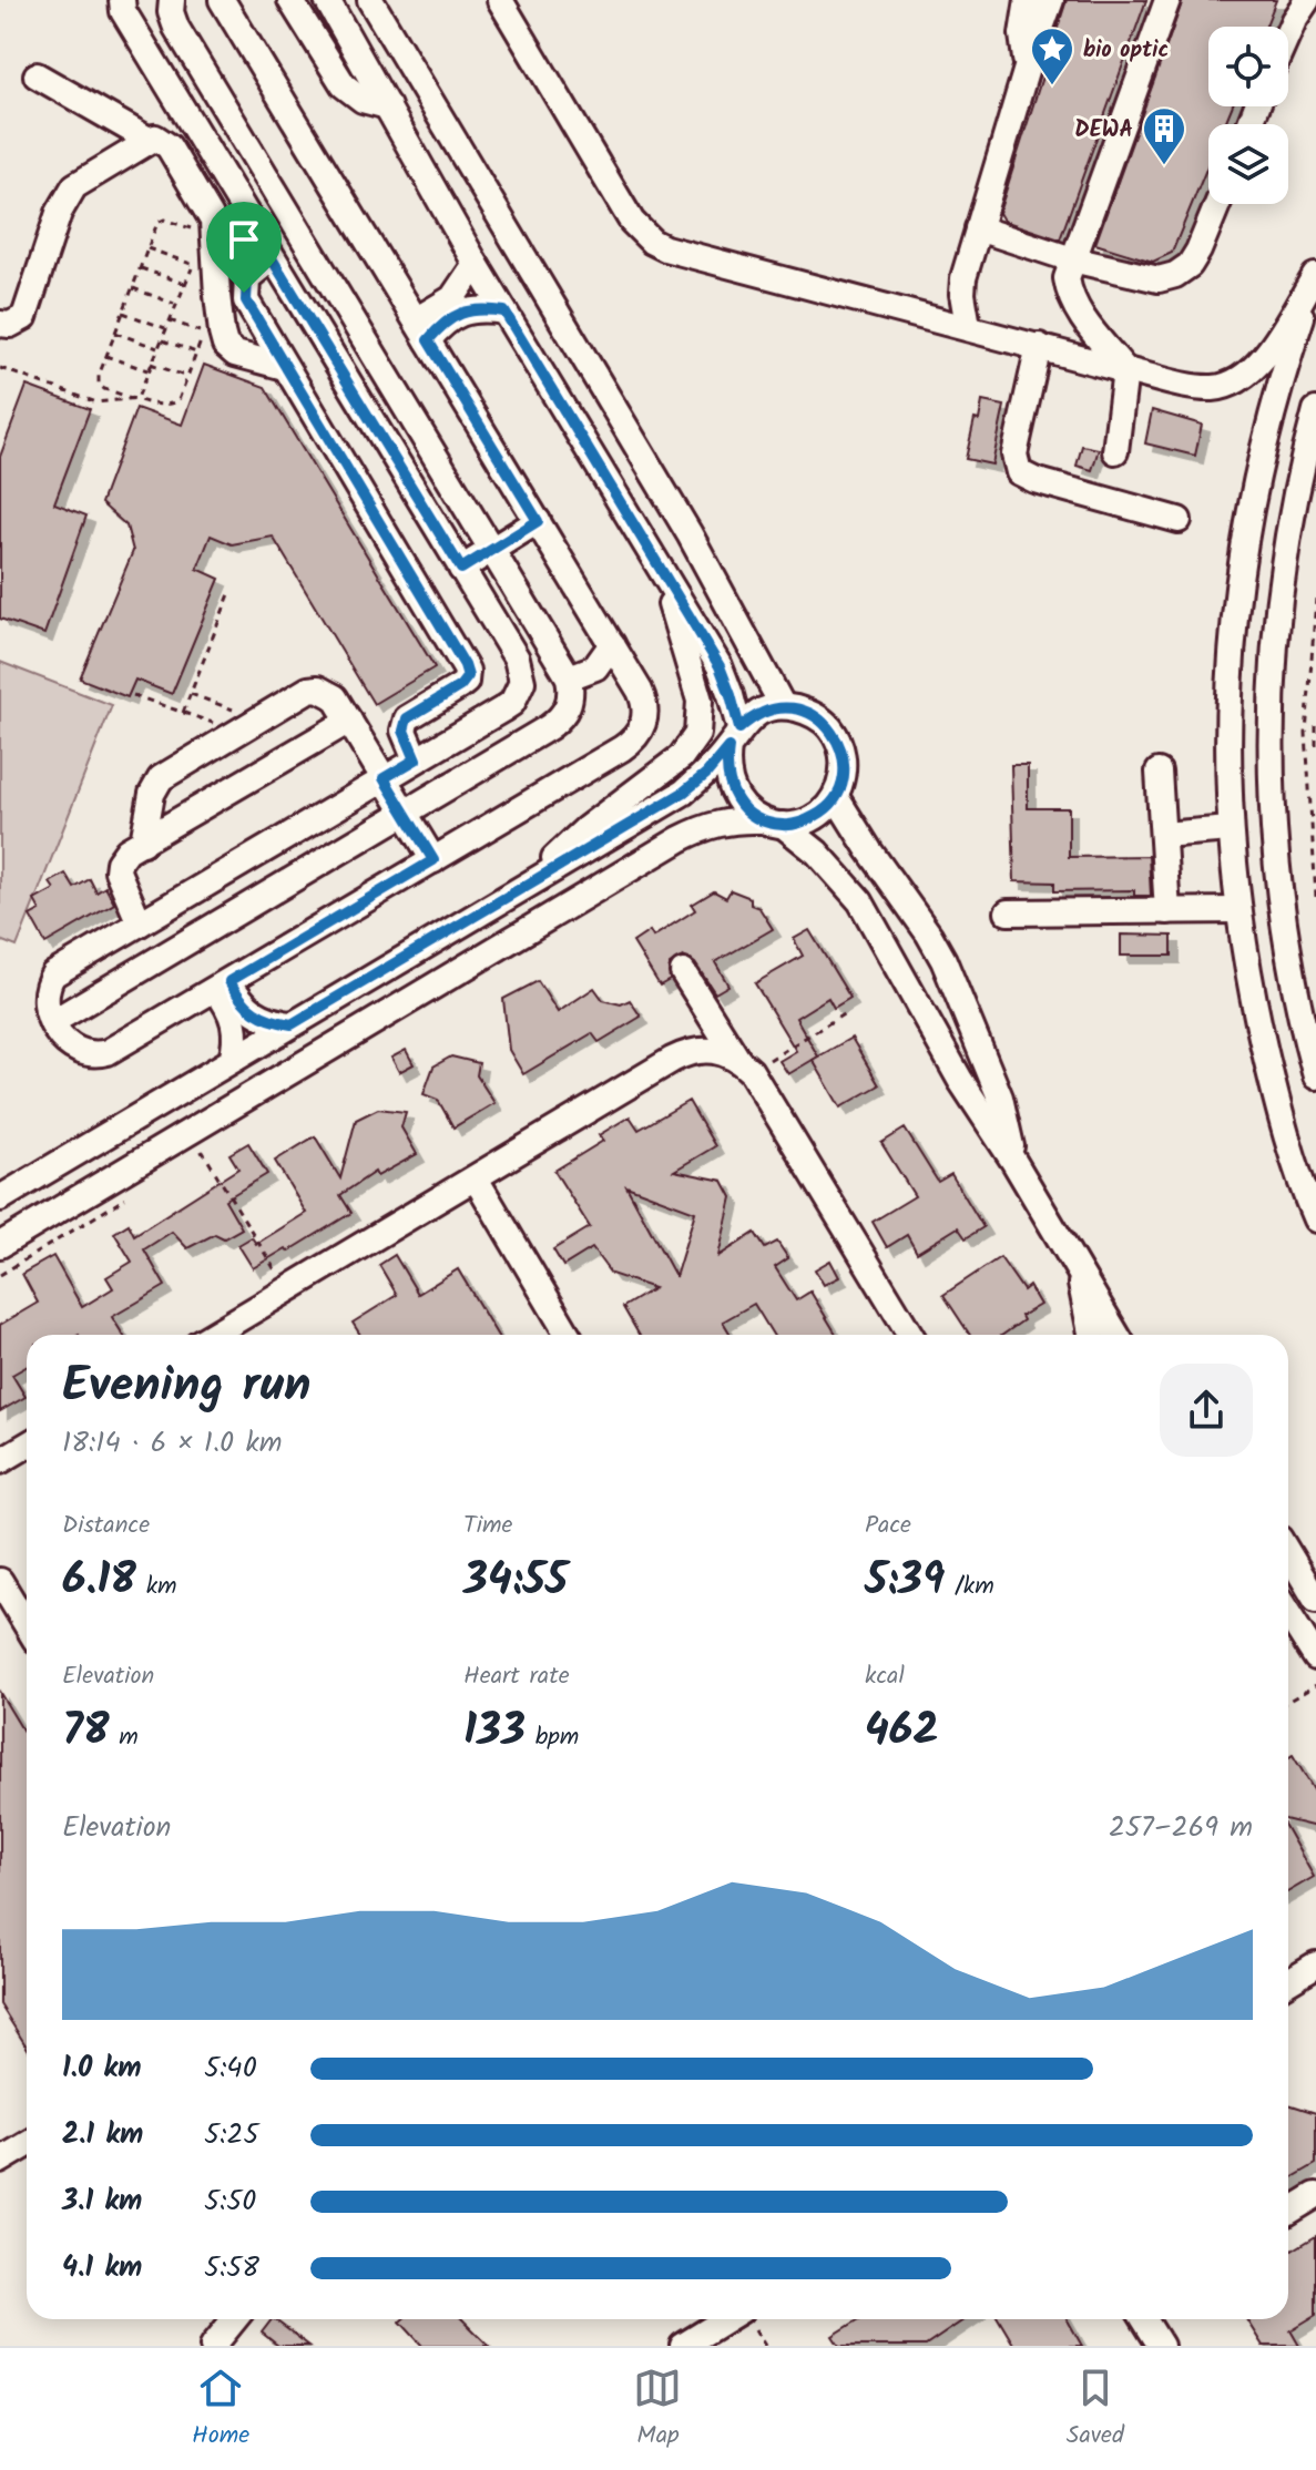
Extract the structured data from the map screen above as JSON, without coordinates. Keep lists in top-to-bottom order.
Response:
{
  "places": {
    "place": ["bio optic"],
    "building": ["DEWA"]
  },
  "page": {
    "heading": ["Evening run", "18:14 · 6 × 1.0 km"],
    "stats": [
      ["Distance", "6.18 km"],
      ["Time", "34:55"],
      ["Pace", "5:39 /km"],
      ["Elevation", "78 m"],
      ["Heart rate", "133 bpm"],
      ["kcal", "462"]
    ],
    "chart": ["Elevation", "257–269 m"],
    "list": [
      {
        "name": "1.0 km",
        "note": "5:40"
      },
      {
        "name": "2.1 km",
        "note": "5:25"
      },
      {
        "name": "3.1 km",
        "note": "5:50"
      },
      {
        "name": "4.1 km",
        "note": "5:58"
      }
    ],
    "tabs": ["Home", "Map", "Saved"]
  }
}
